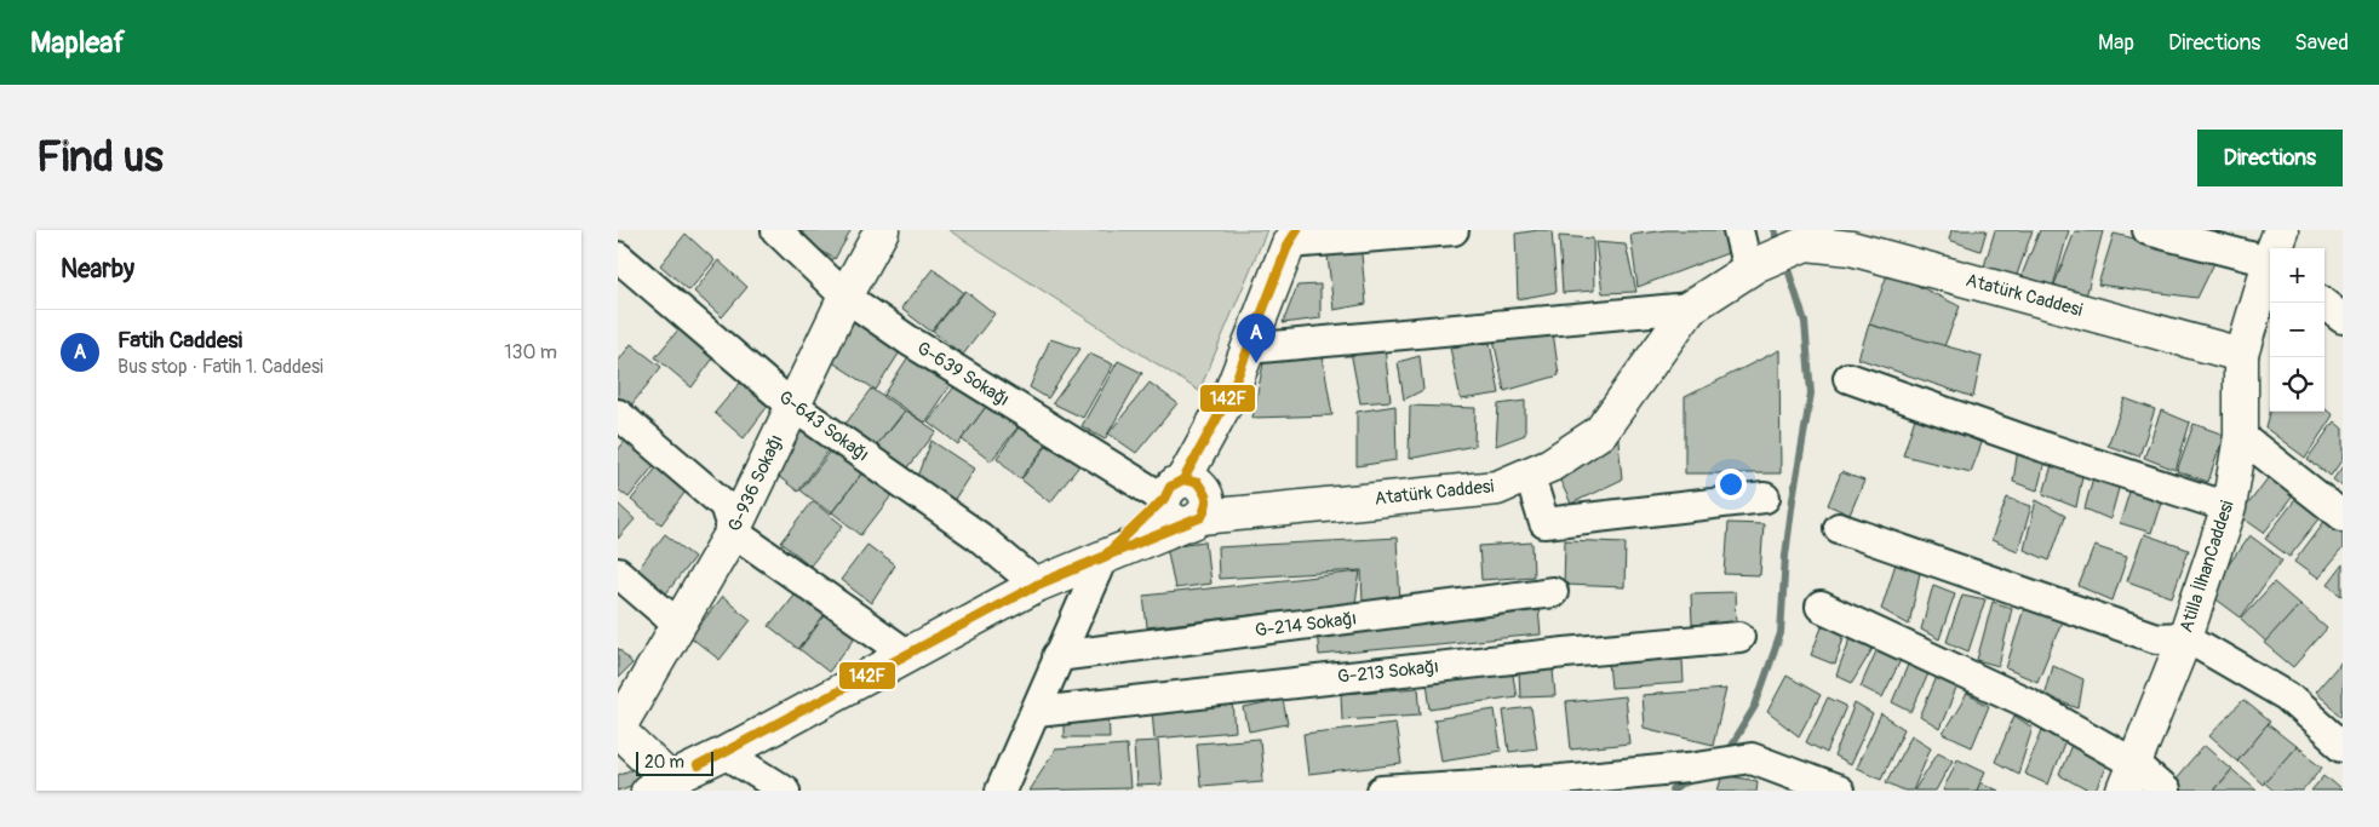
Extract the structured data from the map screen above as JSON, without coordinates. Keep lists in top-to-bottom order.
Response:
{
  "streets": {
    "street": [
      "Atatürk Caddesi",
      "G-639 Sokağı",
      "G-643 Sokağı",
      "G-936 Sokağı",
      "Atilla İlhanCaddesi",
      "G-214 Sokağı",
      "G-213 Sokağı"
    ]
  },
  "crossings": [
    ["Atatürk Caddesi", "G-639 Sokağı"],
    ["Atatürk Caddesi", "Atilla İlhanCaddesi"],
    ["G-639 Sokağı", "G-936 Sokağı"],
    ["G-643 Sokağı", "G-936 Sokağı"]
  ],
  "lines": ["transit line 142F"],
  "scale_bar": "20 m",
  "page": {
    "header": "Mapleaf",
    "nav": ["Map", "Directions", "Saved"],
    "buttons": "Directions",
    "title": "Find us",
    "heading": "Nearby",
    "map_buttons": ["+", "−"],
    "list": [
      {
        "mark": "A",
        "name": "Fatih Caddesi",
        "note": "Bus stop · Fatih 1. Caddesi",
        "value": "130 m"
      }
    ],
    "pins": "A",
    "scale": "20 m"
  }
}
